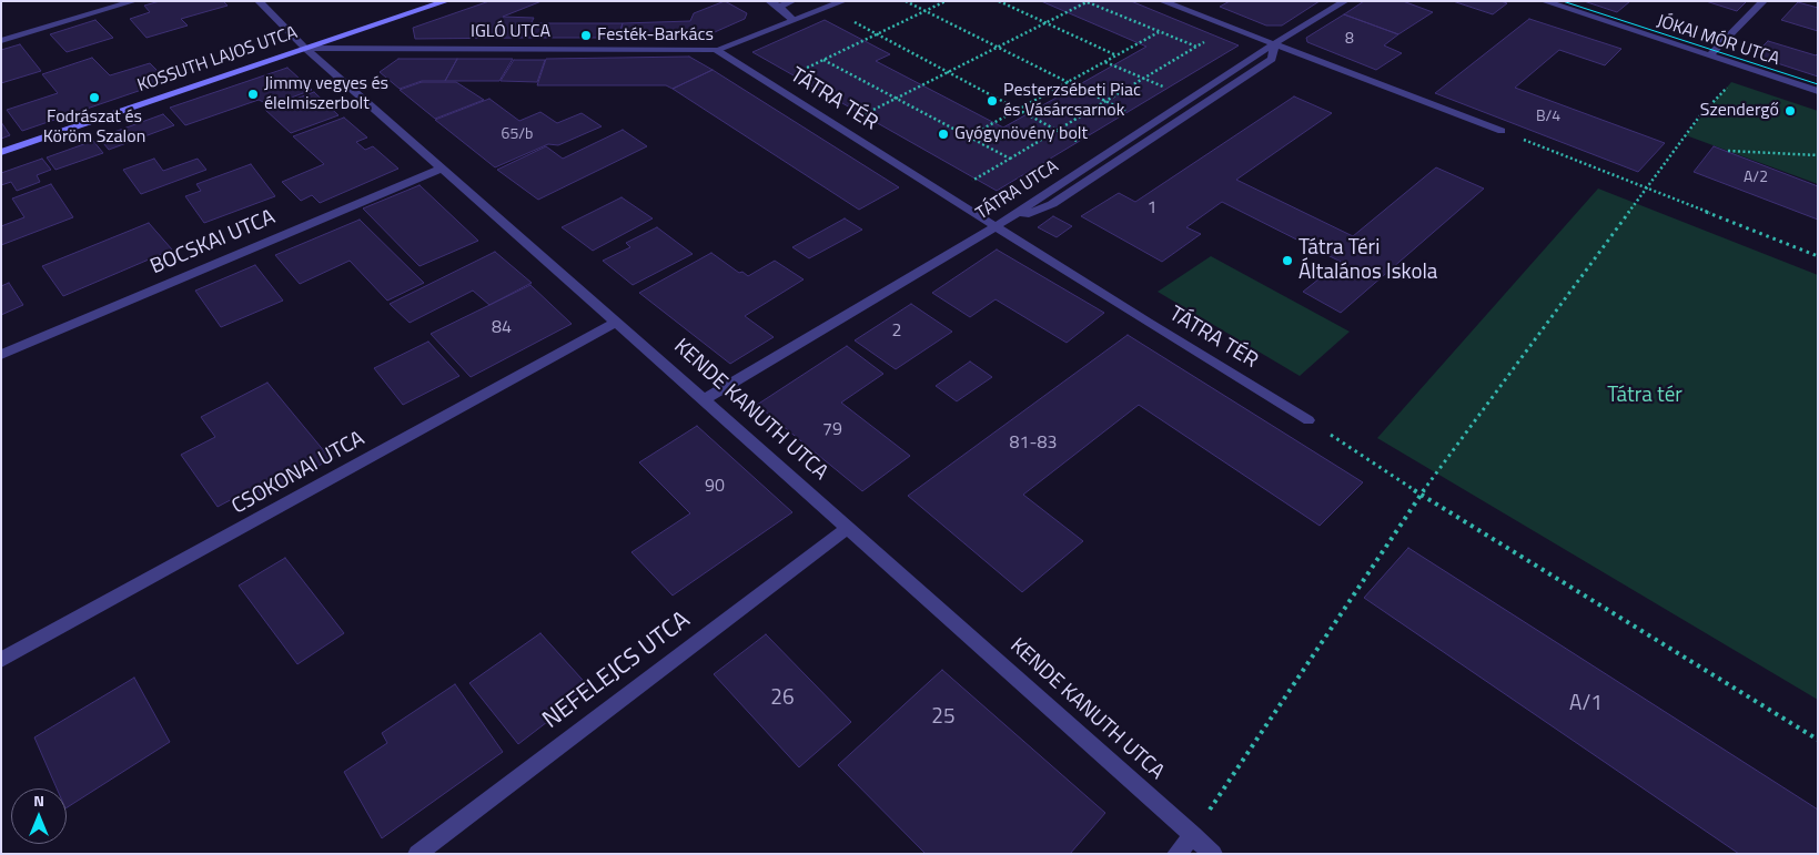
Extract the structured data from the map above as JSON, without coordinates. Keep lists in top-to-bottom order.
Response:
{
  "streets": {
    "street": [
      "IGLÓ UTCA",
      "JÓKAI MÓR UTCA",
      "KOSSUTH LAJOS UTCA",
      "TÁTRA TÉR",
      "TÁTRA UTCA",
      "BOCSKAI UTCA",
      "KENDE KANUTH UTCA",
      "CSOKONAI UTCA",
      "NEFELEJCS UTCA"
    ]
  },
  "crossings": [
    ["IGLÓ UTCA", "KOSSUTH LAJOS UTCA"],
    ["IGLÓ UTCA", "TÁTRA TÉR"],
    ["IGLÓ UTCA", "KENDE KANUTH UTCA"],
    ["KOSSUTH LAJOS UTCA", "KENDE KANUTH UTCA"],
    ["TÁTRA TÉR", "TÁTRA UTCA"],
    ["TÁTRA UTCA", "KENDE KANUTH UTCA"],
    ["BOCSKAI UTCA", "KENDE KANUTH UTCA"],
    ["KENDE KANUTH UTCA", "CSOKONAI UTCA"],
    ["KENDE KANUTH UTCA", "NEFELEJCS UTCA"]
  ],
  "parks": ["Tátra tér"],
  "places": [
    "Festék-Barkács",
    "Jimmy vegyes és élelmiszerbolt",
    "Fodrászat és Köröm Szalon",
    "Pesterzsébeti Piac és Vásárcsarnok",
    "Szendergő",
    "Gyógynövény bolt",
    "Tátra Téri Általános Iskola"
  ],
  "house_numbers": [
    "8",
    "B/4",
    "65/b",
    "A/2",
    "1",
    "84",
    "2",
    "79",
    "81-83",
    "90",
    "26",
    "A/1",
    "25"
  ],
  "north": "top"
}
